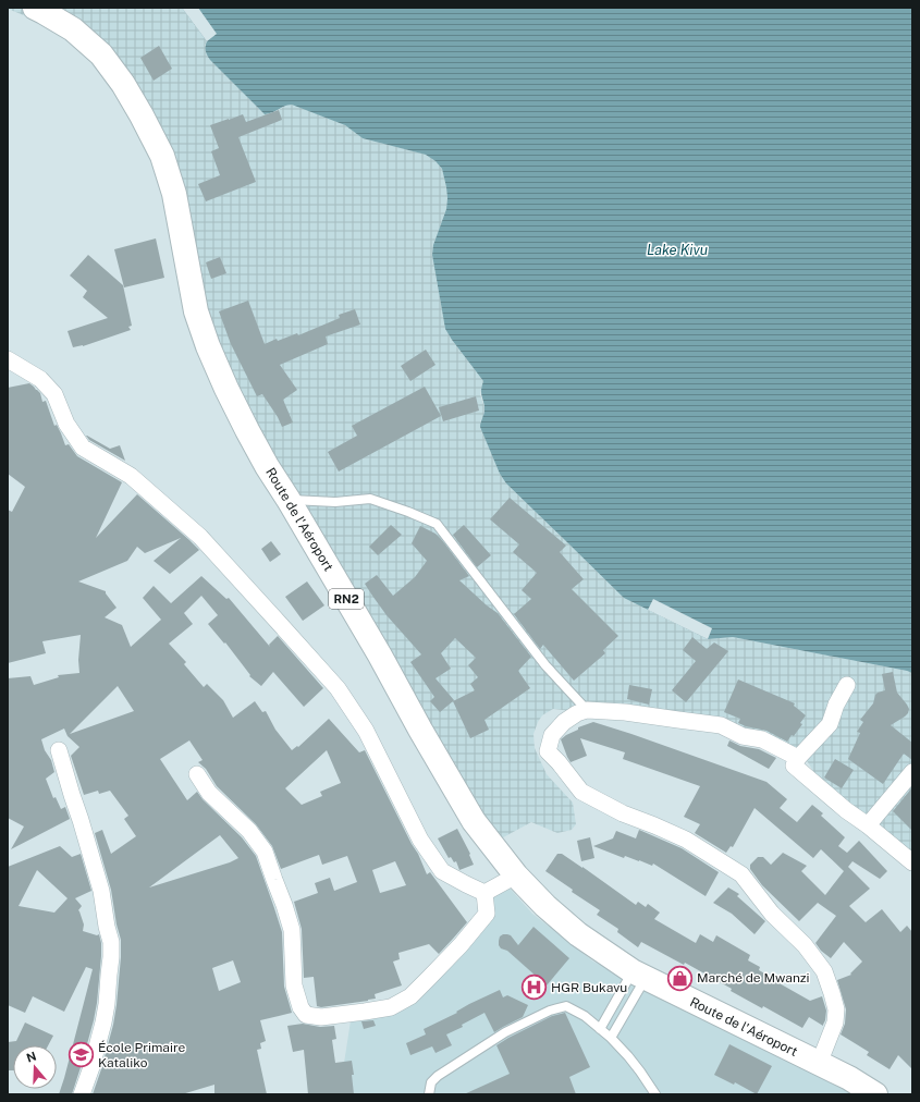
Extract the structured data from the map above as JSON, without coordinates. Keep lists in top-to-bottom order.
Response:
{
  "streets": {
    "highway": ["Route de l'Aéroport", "RN2"]
  },
  "crossings": [
    ["Route de l'Aéroport", "RN2"]
  ],
  "water": ["Lake Kivu"],
  "places": {
    "shop": ["Marché de Mwanzi"],
    "hospital": ["HGR Bukavu"],
    "school or university": ["École Primaire Kataliko"]
  },
  "north": "top"
}
